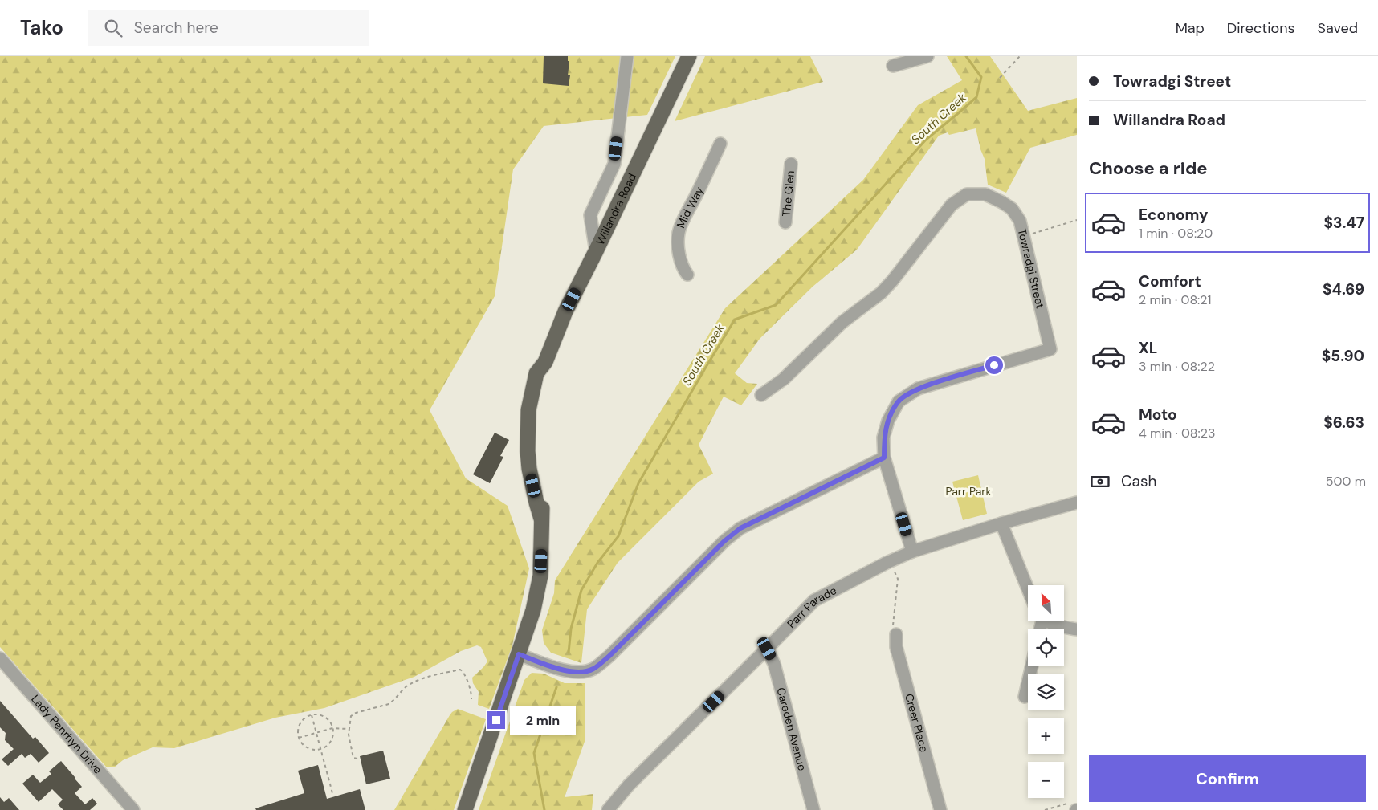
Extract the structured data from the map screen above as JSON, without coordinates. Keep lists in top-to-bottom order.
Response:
{
  "streets": {
    "main road": ["Willandra Road"],
    "street": [
      "The Glen",
      "Mid Way",
      "Towradgi Street",
      "Parr Parade",
      "Creer Place",
      "Careden Avenue",
      "Lady Penrhyn Drive"
    ]
  },
  "crossings": [
    ["Towradgi Street", "Parr Parade"],
    ["Parr Parade", "Careden Avenue"]
  ],
  "water": ["South Creek"],
  "parks": ["Parr Park"],
  "north": "top left",
  "page": {
    "header": "Tako",
    "search": "Search here",
    "nav": ["Map", "Directions", "Saved"],
    "banner": ["Towradgi Street", "Willandra Road"],
    "heading": "Choose a ride",
    "list": [
      {
        "name": "Economy",
        "note": "1 min · 08:20",
        "value": "$3.47"
      },
      {
        "name": "Comfort",
        "note": "2 min · 08:21",
        "value": "$4.69"
      },
      {
        "name": "XL",
        "note": "3 min · 08:22",
        "value": "$5.90"
      },
      {
        "name": "Moto",
        "note": "4 min · 08:23",
        "value": "$6.63"
      }
    ],
    "pay": ["Cash", "500 m"],
    "map_buttons": ["+", "−"],
    "bubble": "2 min",
    "buttons": "Confirm"
  }
}
